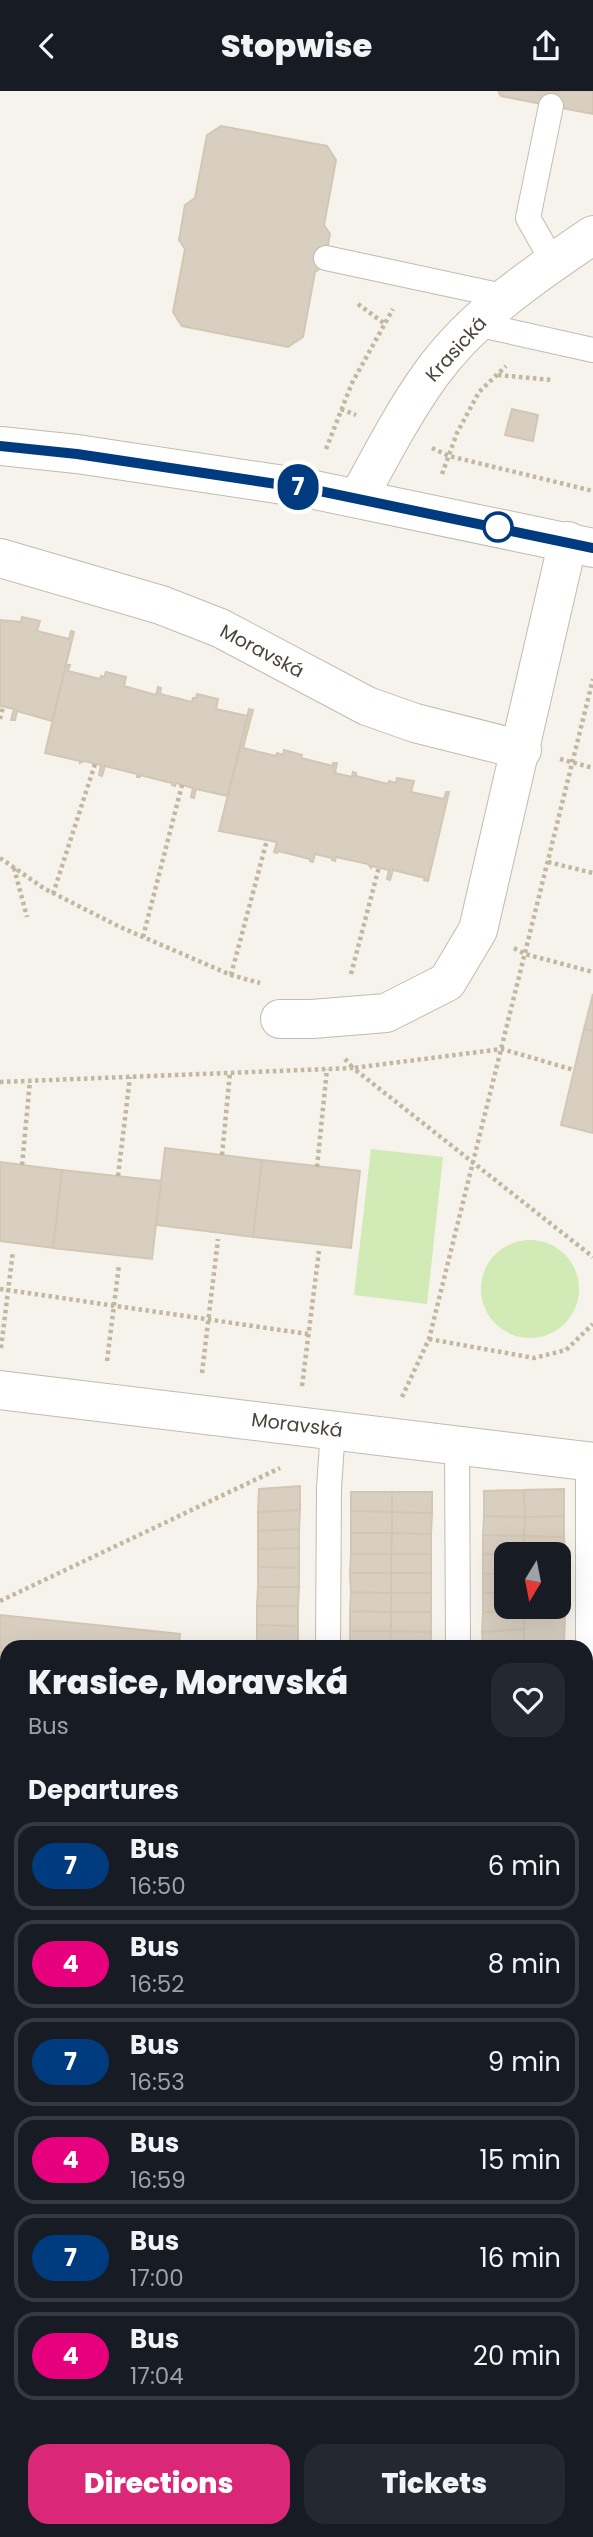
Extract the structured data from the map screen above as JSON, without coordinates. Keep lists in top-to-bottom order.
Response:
{
  "streets": {
    "street": ["Krasická", "Moravská"]
  },
  "lines": ["bus line 7"],
  "north": "bottom",
  "page": {
    "header": "Stopwise",
    "on_map": "7",
    "heading": [
      ["Krasice, Moravská", "Bus"],
      "Departures"
    ],
    "list": [
      {
        "mark": "7",
        "name": "Bus",
        "note": "16:50",
        "value": "6 min"
      },
      {
        "mark": "4",
        "name": "Bus",
        "note": "16:52",
        "value": "8 min"
      },
      {
        "mark": "7",
        "name": "Bus",
        "note": "16:53",
        "value": "9 min"
      },
      {
        "mark": "4",
        "name": "Bus",
        "note": "16:59",
        "value": "15 min"
      },
      {
        "mark": "7",
        "name": "Bus",
        "note": "17:00",
        "value": "16 min"
      },
      {
        "mark": "4",
        "name": "Bus",
        "note": "17:04",
        "value": "20 min"
      }
    ],
    "buttons": ["Directions", "Tickets"]
  }
}
